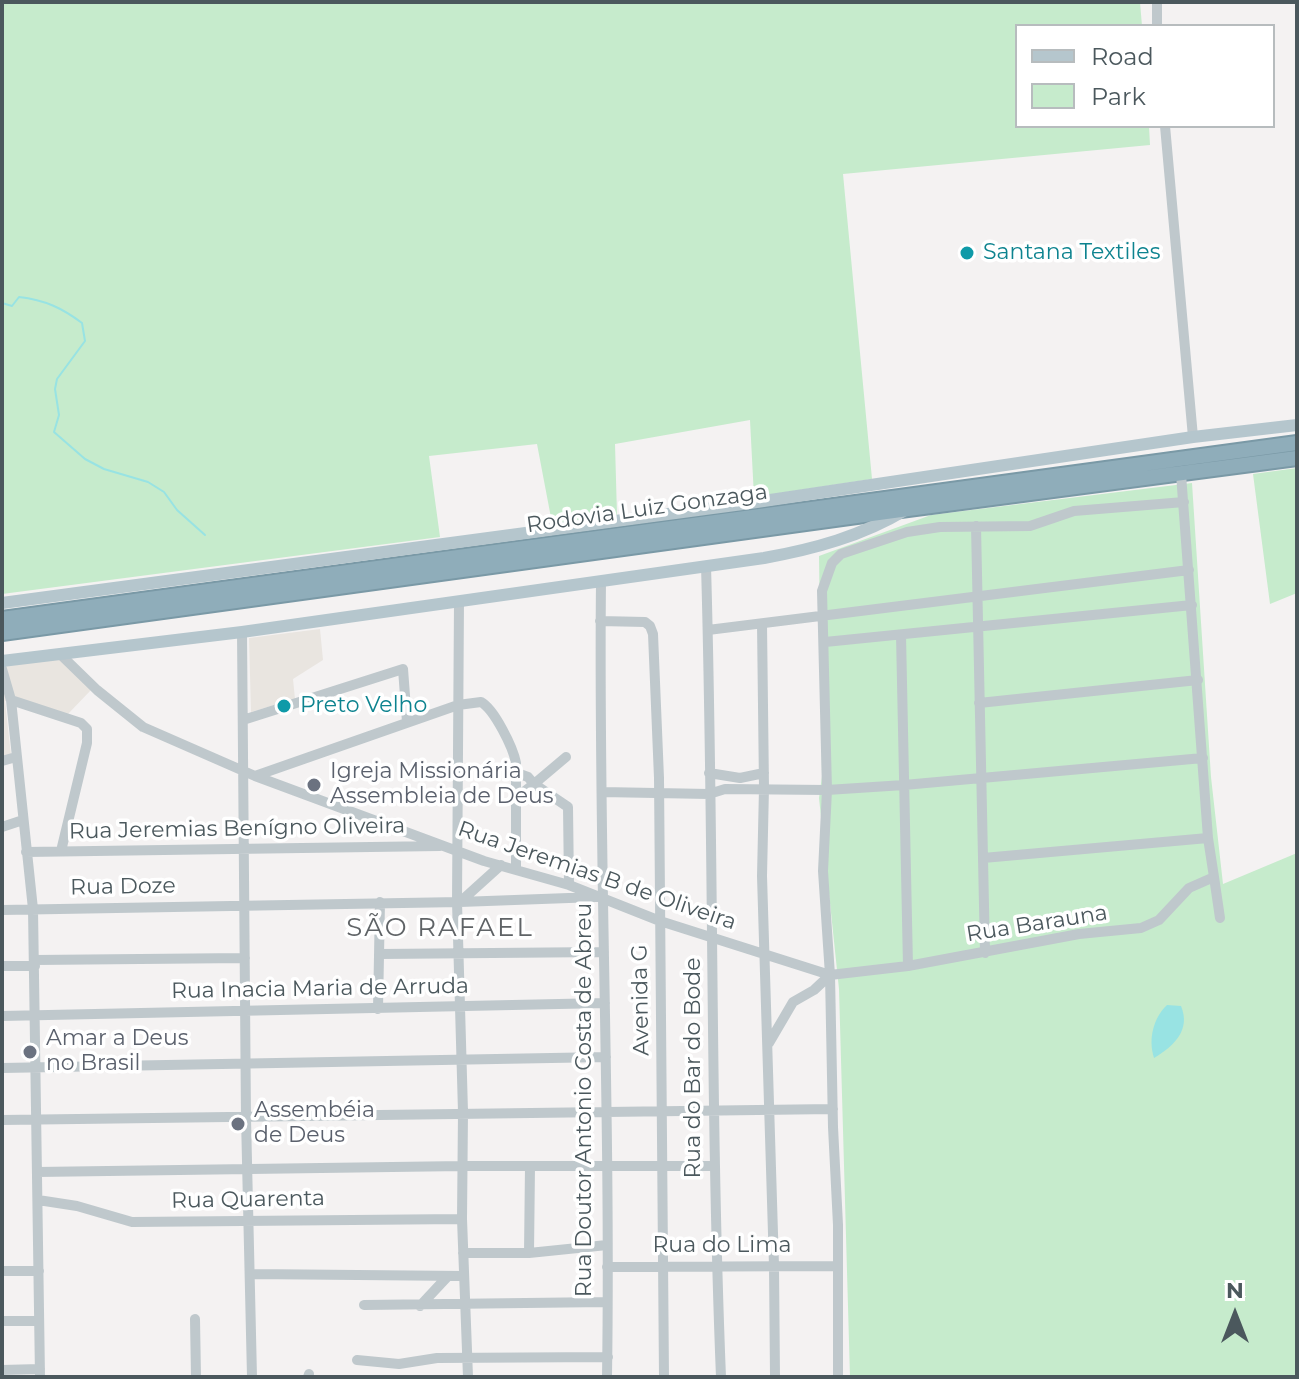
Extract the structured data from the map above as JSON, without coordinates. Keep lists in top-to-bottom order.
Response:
{
  "streets": {
    "highway": ["Rodovia Luiz Gonzaga"],
    "street": [
      "Rua Jeremias Benígno Oliveira",
      "Rua Jeremias B de Oliveira",
      "Rua Doze",
      "Rua Barauna",
      "Rua Inacia Maria de Arruda",
      "Avenida G",
      "Rua do Bar do Bode",
      "Rua Doutor Antonio Costa de Abreu",
      "Rua Quarenta",
      "Rua do Lima"
    ]
  },
  "crossings": [
    ["Rua Jeremias Benígno Oliveira", "Rua Jeremias B de Oliveira"],
    ["Rua Jeremias B de Oliveira", "Rua Doze"],
    ["Rua Jeremias B de Oliveira", "Rua Barauna"],
    ["Rua Jeremias B de Oliveira", "Avenida G"],
    ["Rua Jeremias B de Oliveira", "Rua do Bar do Bode"],
    ["Rua Jeremias B de Oliveira", "Rua Doutor Antonio Costa de Abreu"],
    ["Rua Doze", "Rua Doutor Antonio Costa de Abreu"],
    ["Rua Inacia Maria de Arruda", "Rua Doutor Antonio Costa de Abreu"],
    ["Avenida G", "Rua Doutor Antonio Costa de Abreu"],
    ["Avenida G", "Rua do Lima"],
    ["Rua do Bar do Bode", "Rua do Lima"],
    ["Rua Doutor Antonio Costa de Abreu", "Rua do Lima"]
  ],
  "districts": ["SÃO RAFAEL"],
  "places": [
    "Santana Textiles",
    "Preto Velho",
    "Igreja Missionária Assembleia de Deus",
    "Amar a Deus no Brasil",
    "Assembéia de Deus"
  ],
  "legend": ["Road", "Park"],
  "north": "top"
}
